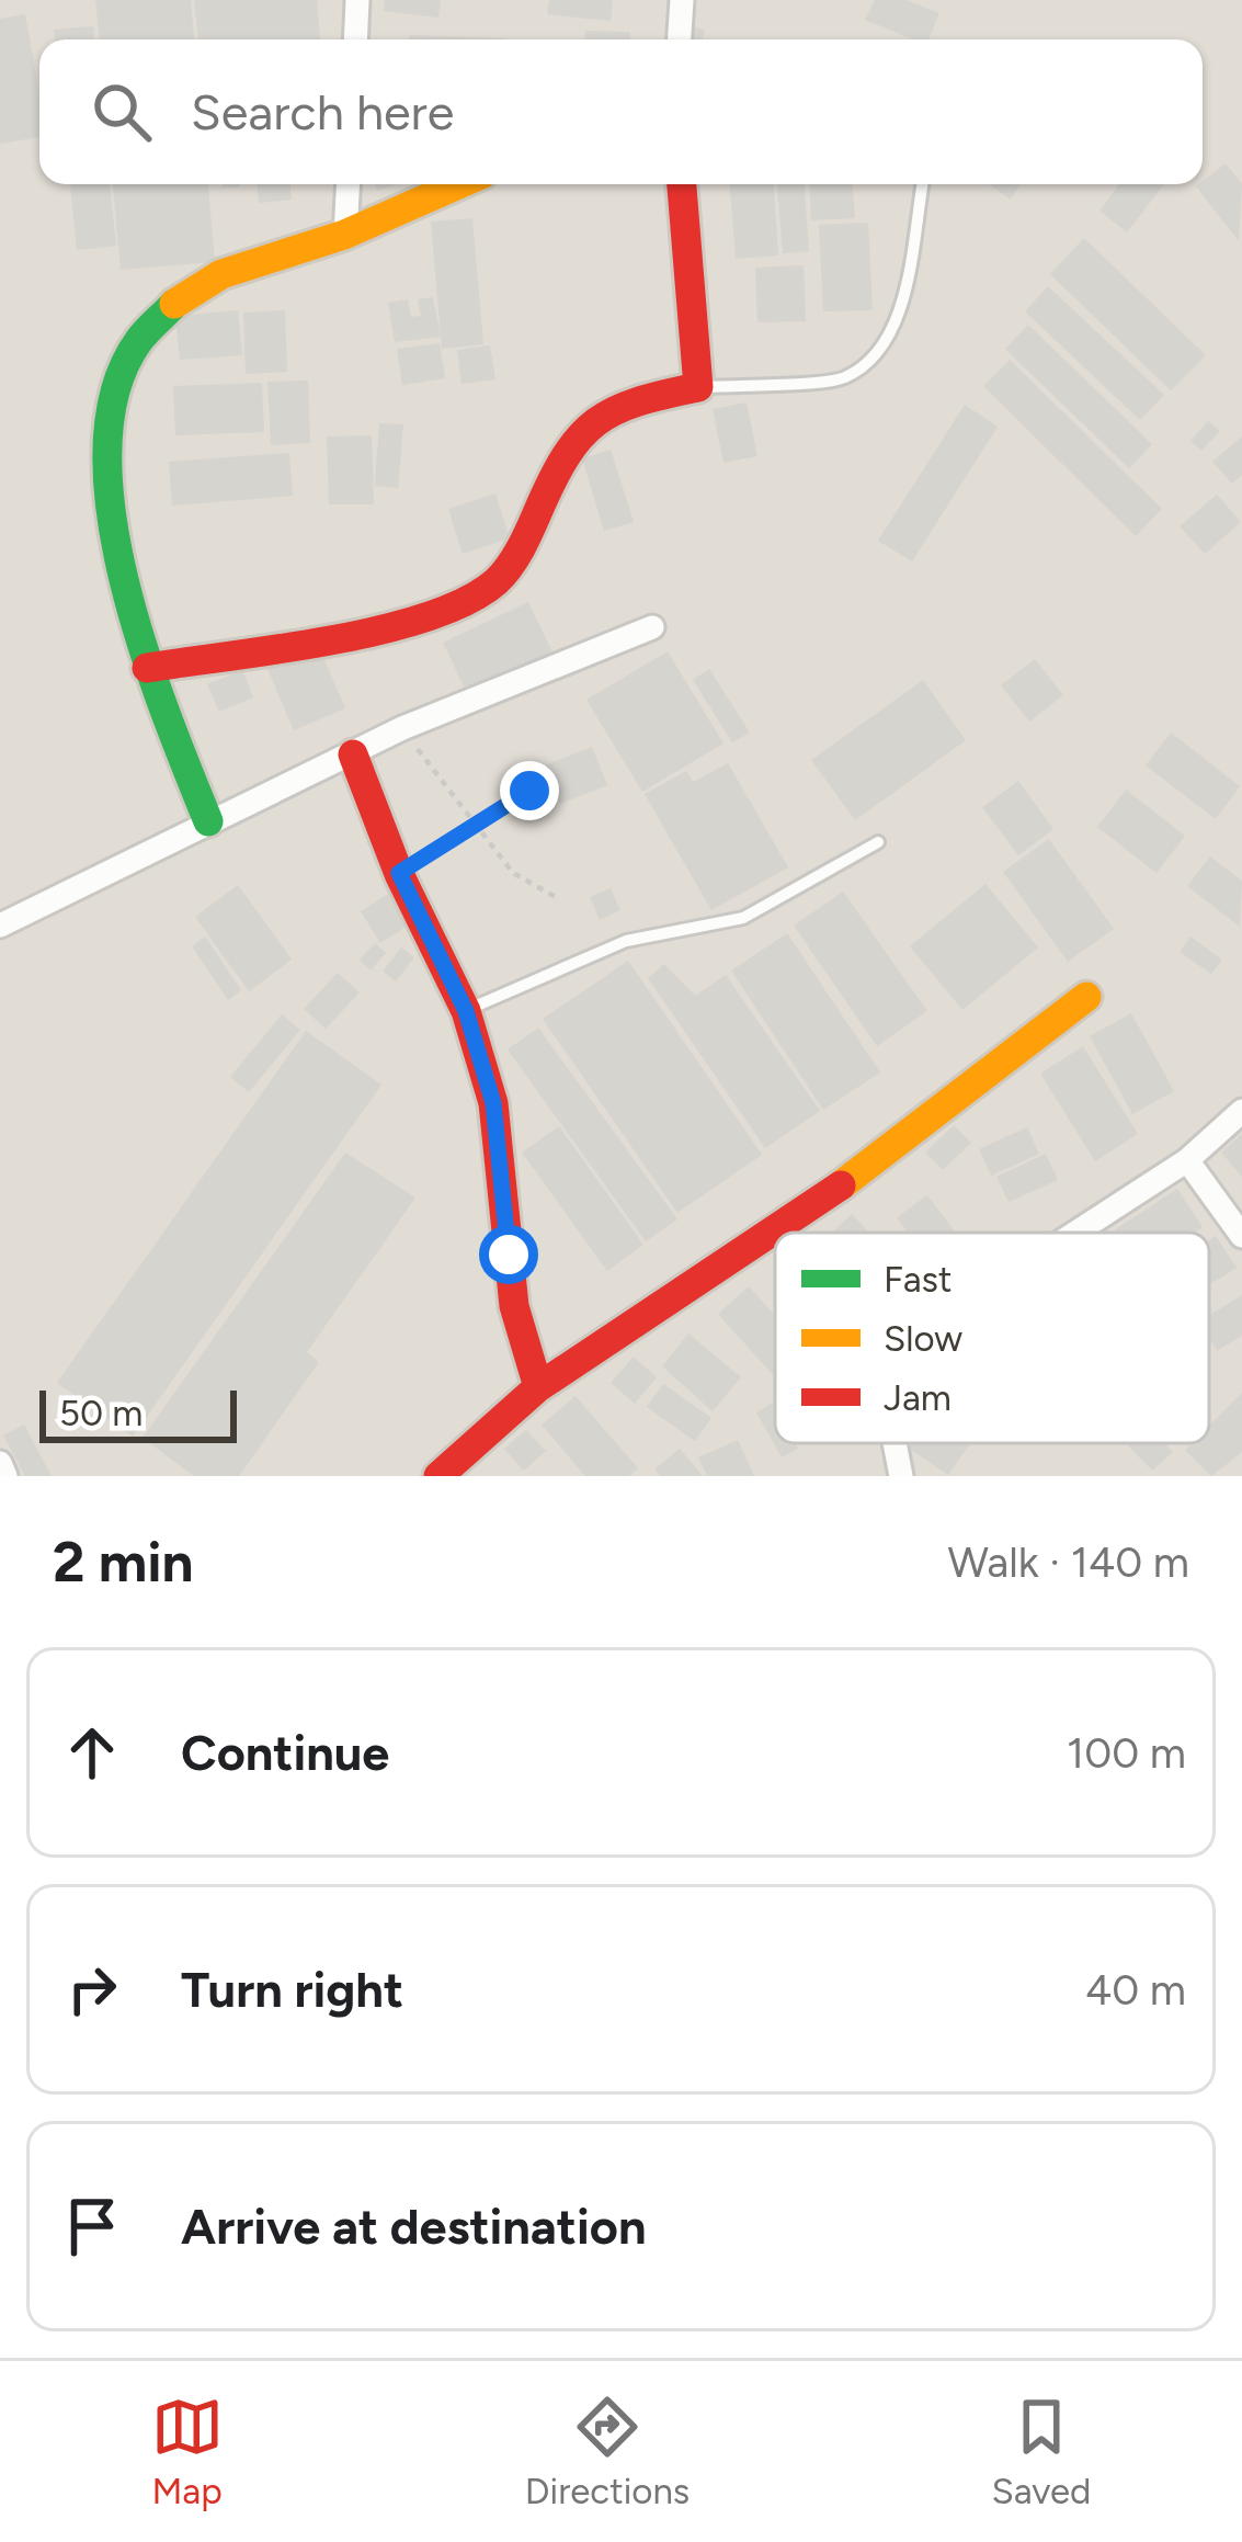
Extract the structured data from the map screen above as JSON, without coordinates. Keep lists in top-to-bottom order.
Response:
{
  "legend": ["Fast", "Slow", "Jam"],
  "scale_bar": "50 m",
  "page": {
    "search": "Search here",
    "scale": "50 m",
    "heading": ["2 min", "Walk · 140 m"],
    "list": [
      ["Continue", "100 m"],
      ["Turn right", "40 m"],
      "Arrive at destination"
    ],
    "nav": ["Map", "Directions", "Saved"]
  }
}
